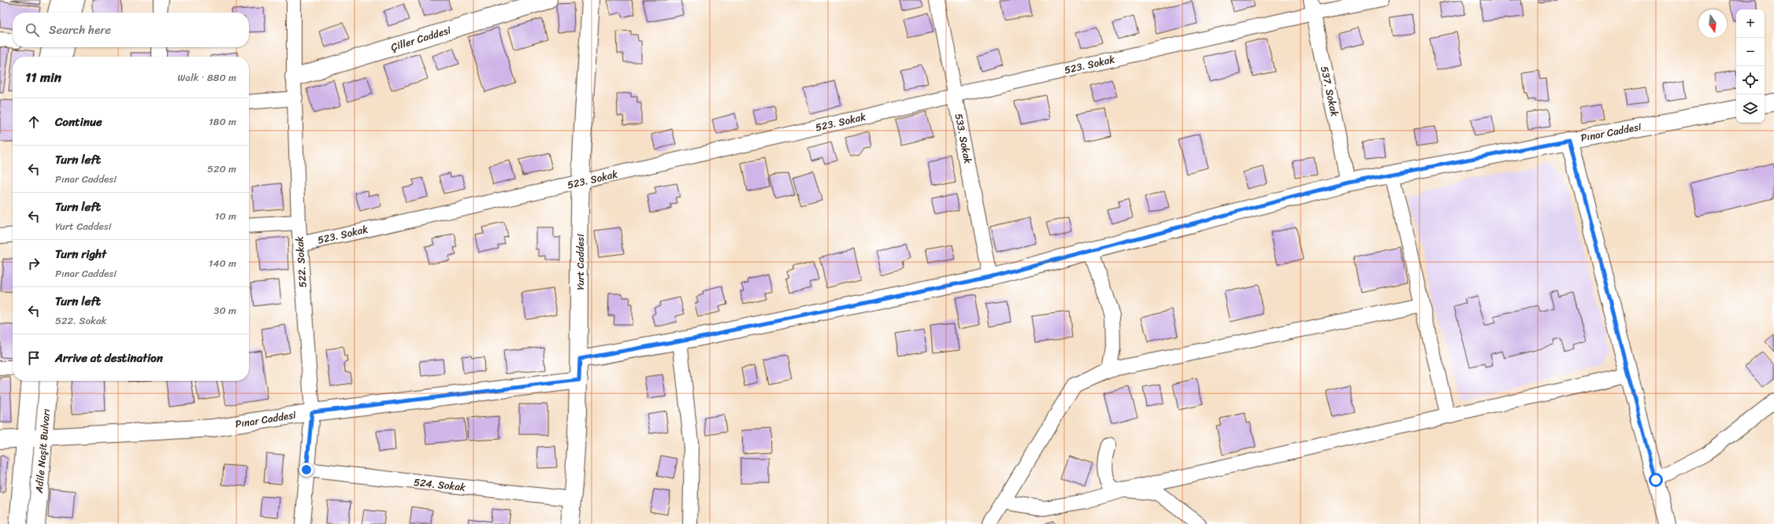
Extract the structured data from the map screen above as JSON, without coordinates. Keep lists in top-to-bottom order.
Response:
{
  "streets": {
    "street": [
      "Çiller Caddesi",
      "523. Sokak",
      "537. Sokak",
      "Pınar Caddesi",
      "533. Sokak",
      "522. Sokak",
      "Yurt Caddesi",
      "Adile Naşit Bulvarı",
      "524. Sokak"
    ]
  },
  "crossings": [
    ["Çiller Caddesi", "522. Sokak"],
    ["523. Sokak", "537. Sokak"],
    ["523. Sokak", "533. Sokak"],
    ["523. Sokak", "522. Sokak"],
    ["523. Sokak", "Yurt Caddesi"],
    ["537. Sokak", "Pınar Caddesi"],
    ["Pınar Caddesi", "533. Sokak"],
    ["Pınar Caddesi", "522. Sokak"],
    ["Pınar Caddesi", "Yurt Caddesi"],
    ["Pınar Caddesi", "Adile Naşit Bulvarı"],
    ["522. Sokak", "524. Sokak"],
    ["Yurt Caddesi", "524. Sokak"]
  ],
  "north": "bottom",
  "page": {
    "map_buttons": ["+", "−"],
    "search": "Search here",
    "heading": ["11 min", "Walk · 880 m"],
    "list": [
      ["Continue", "180 m"],
      ["Turn left", "Pınar Caddesi", "520 m"],
      ["Turn left", "Yurt Caddesi", "10 m"],
      ["Turn right", "Pınar Caddesi", "140 m"],
      ["Turn left", "522. Sokak", "30 m"],
      "Arrive at destination"
    ]
  }
}
